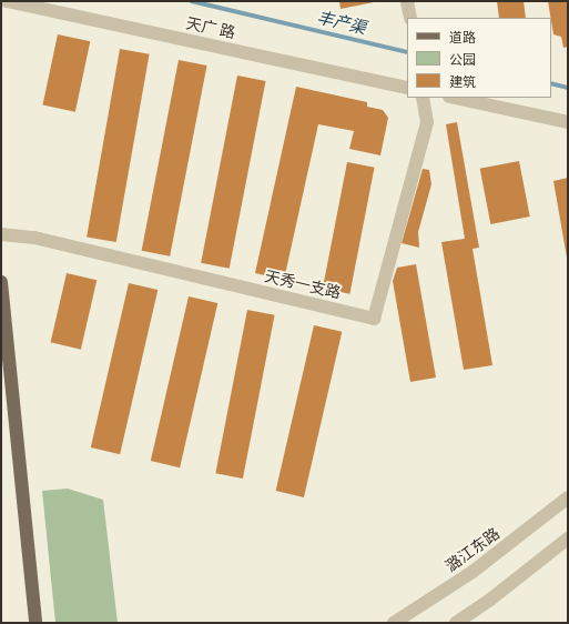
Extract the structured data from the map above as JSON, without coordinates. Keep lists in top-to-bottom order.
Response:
{
  "streets": {
    "street": ["天广 路", "天秀一支路", "潞江东路"]
  },
  "water": ["丰产渠"],
  "legend": ["道路", "公园", "建筑"]
}
